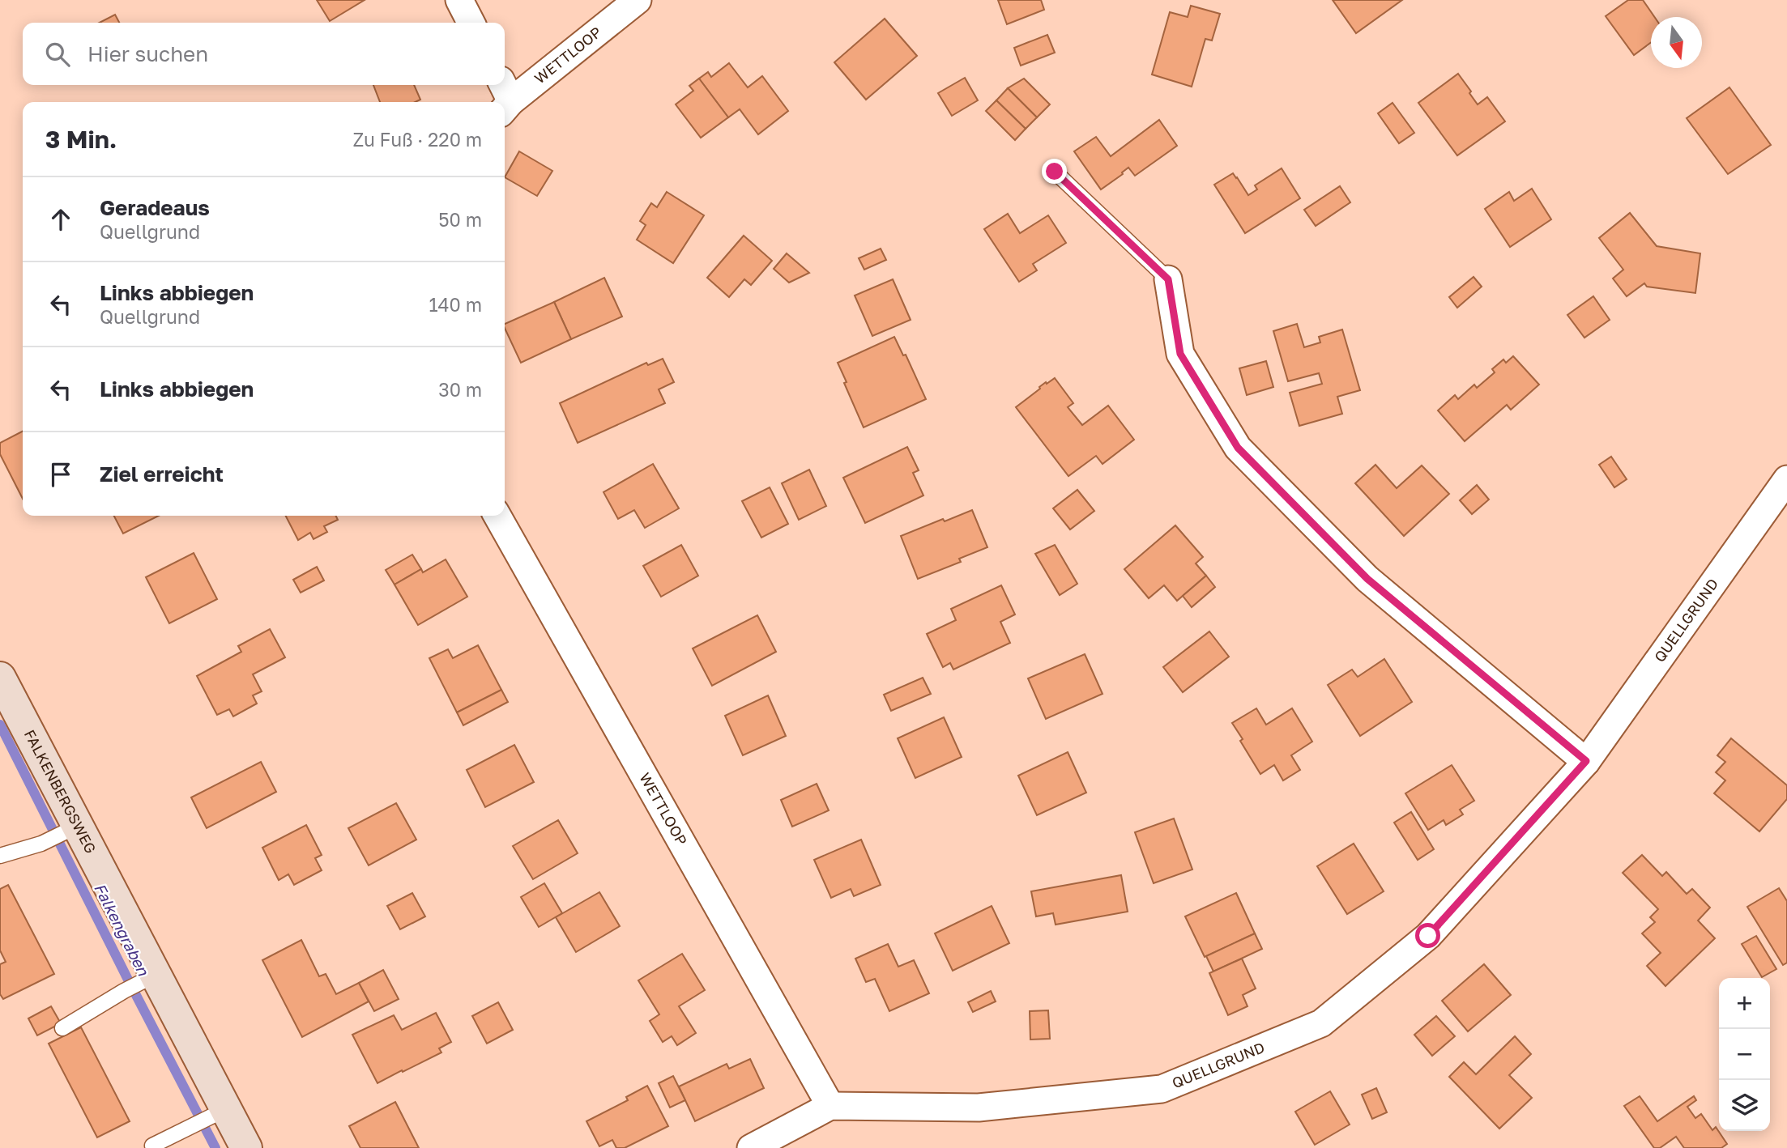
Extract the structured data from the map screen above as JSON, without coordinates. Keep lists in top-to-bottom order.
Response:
{
  "streets": {
    "street": ["WETTLOOP", "QUELLGRUND", "FALKENBERGSWEG"]
  },
  "crossings": [
    ["WETTLOOP", "QUELLGRUND"]
  ],
  "water": ["Falkengraben"],
  "north": "bottom",
  "page": {
    "search": "Hier suchen",
    "heading": ["3 Min.", "Zu Fuß · 220 m"],
    "list": [
      ["Geradeaus", "Quellgrund", "50 m"],
      ["Links abbiegen", "Quellgrund", "140 m"],
      ["Links abbiegen", "30 m"],
      "Ziel erreicht"
    ],
    "map_buttons": ["+", "−"]
  }
}
